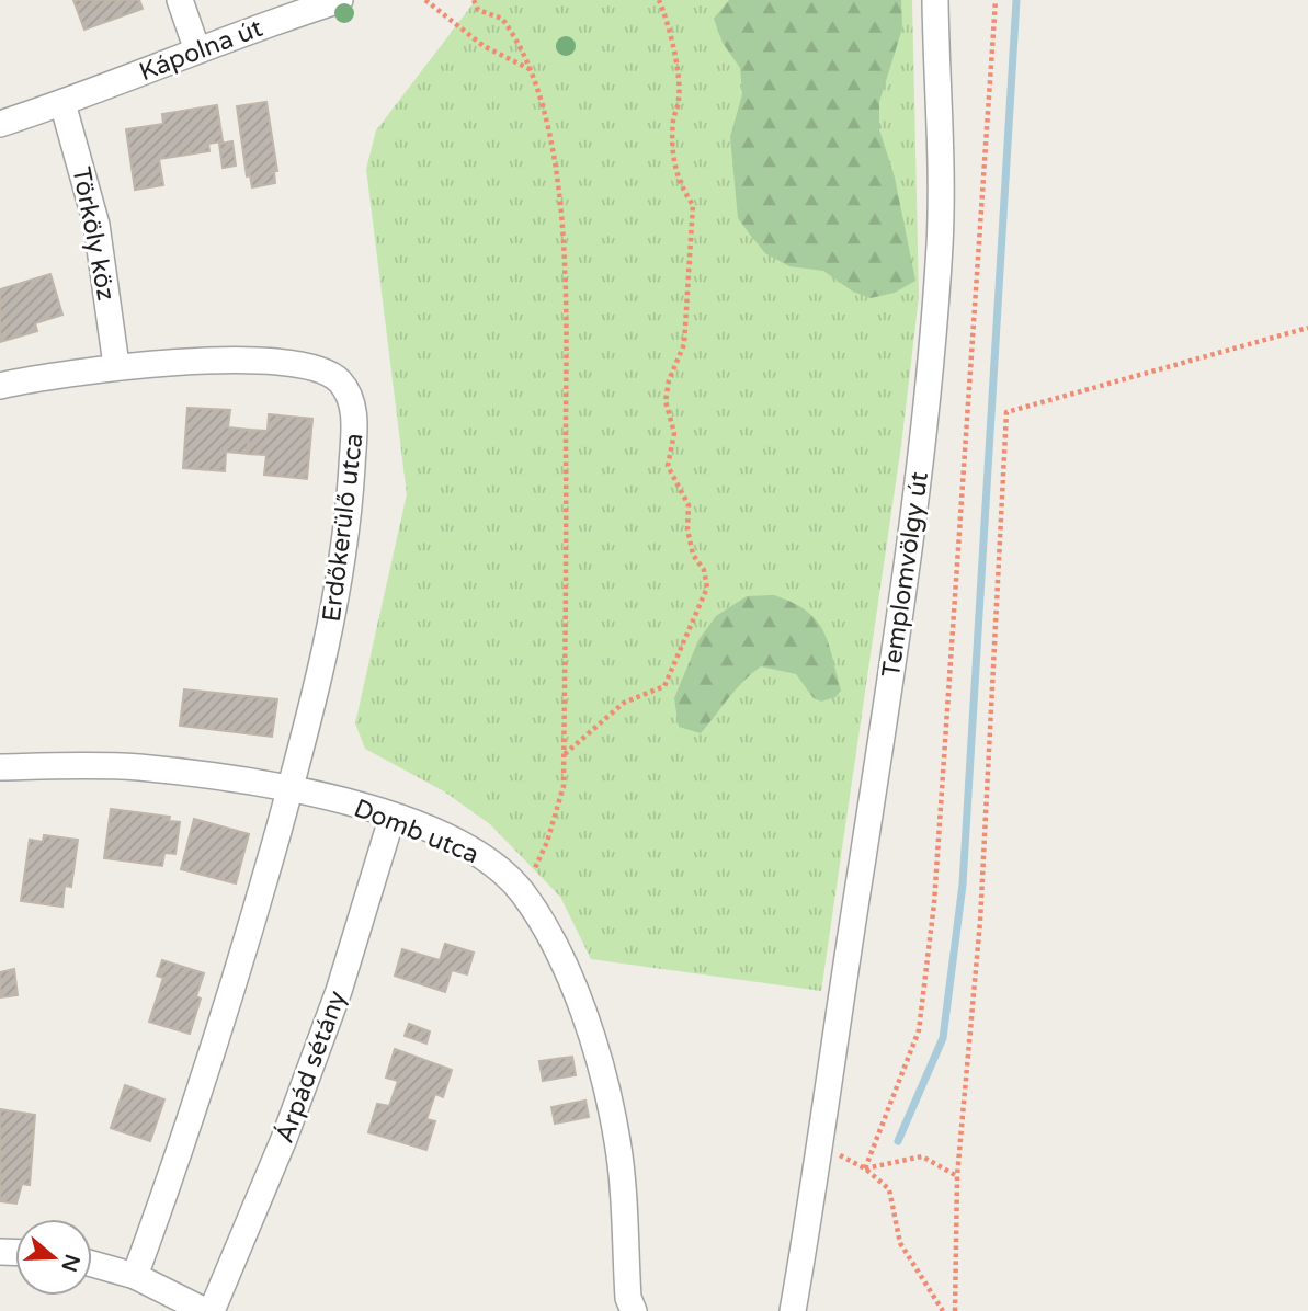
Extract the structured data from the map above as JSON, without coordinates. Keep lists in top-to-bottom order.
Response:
{
  "streets": {
    "street": [
      "Kápolna út",
      "Törköly köz",
      "Erdőkerülő utca",
      "Templomvölgy út",
      "Domb utca",
      "Árpád sétány"
    ]
  },
  "crossings": [
    ["Kápolna út", "Törköly köz"],
    ["Törköly köz", "Erdőkerülő utca"],
    ["Erdőkerülő utca", "Domb utca"],
    ["Domb utca", "Árpád sétány"]
  ],
  "north": "right"
}
